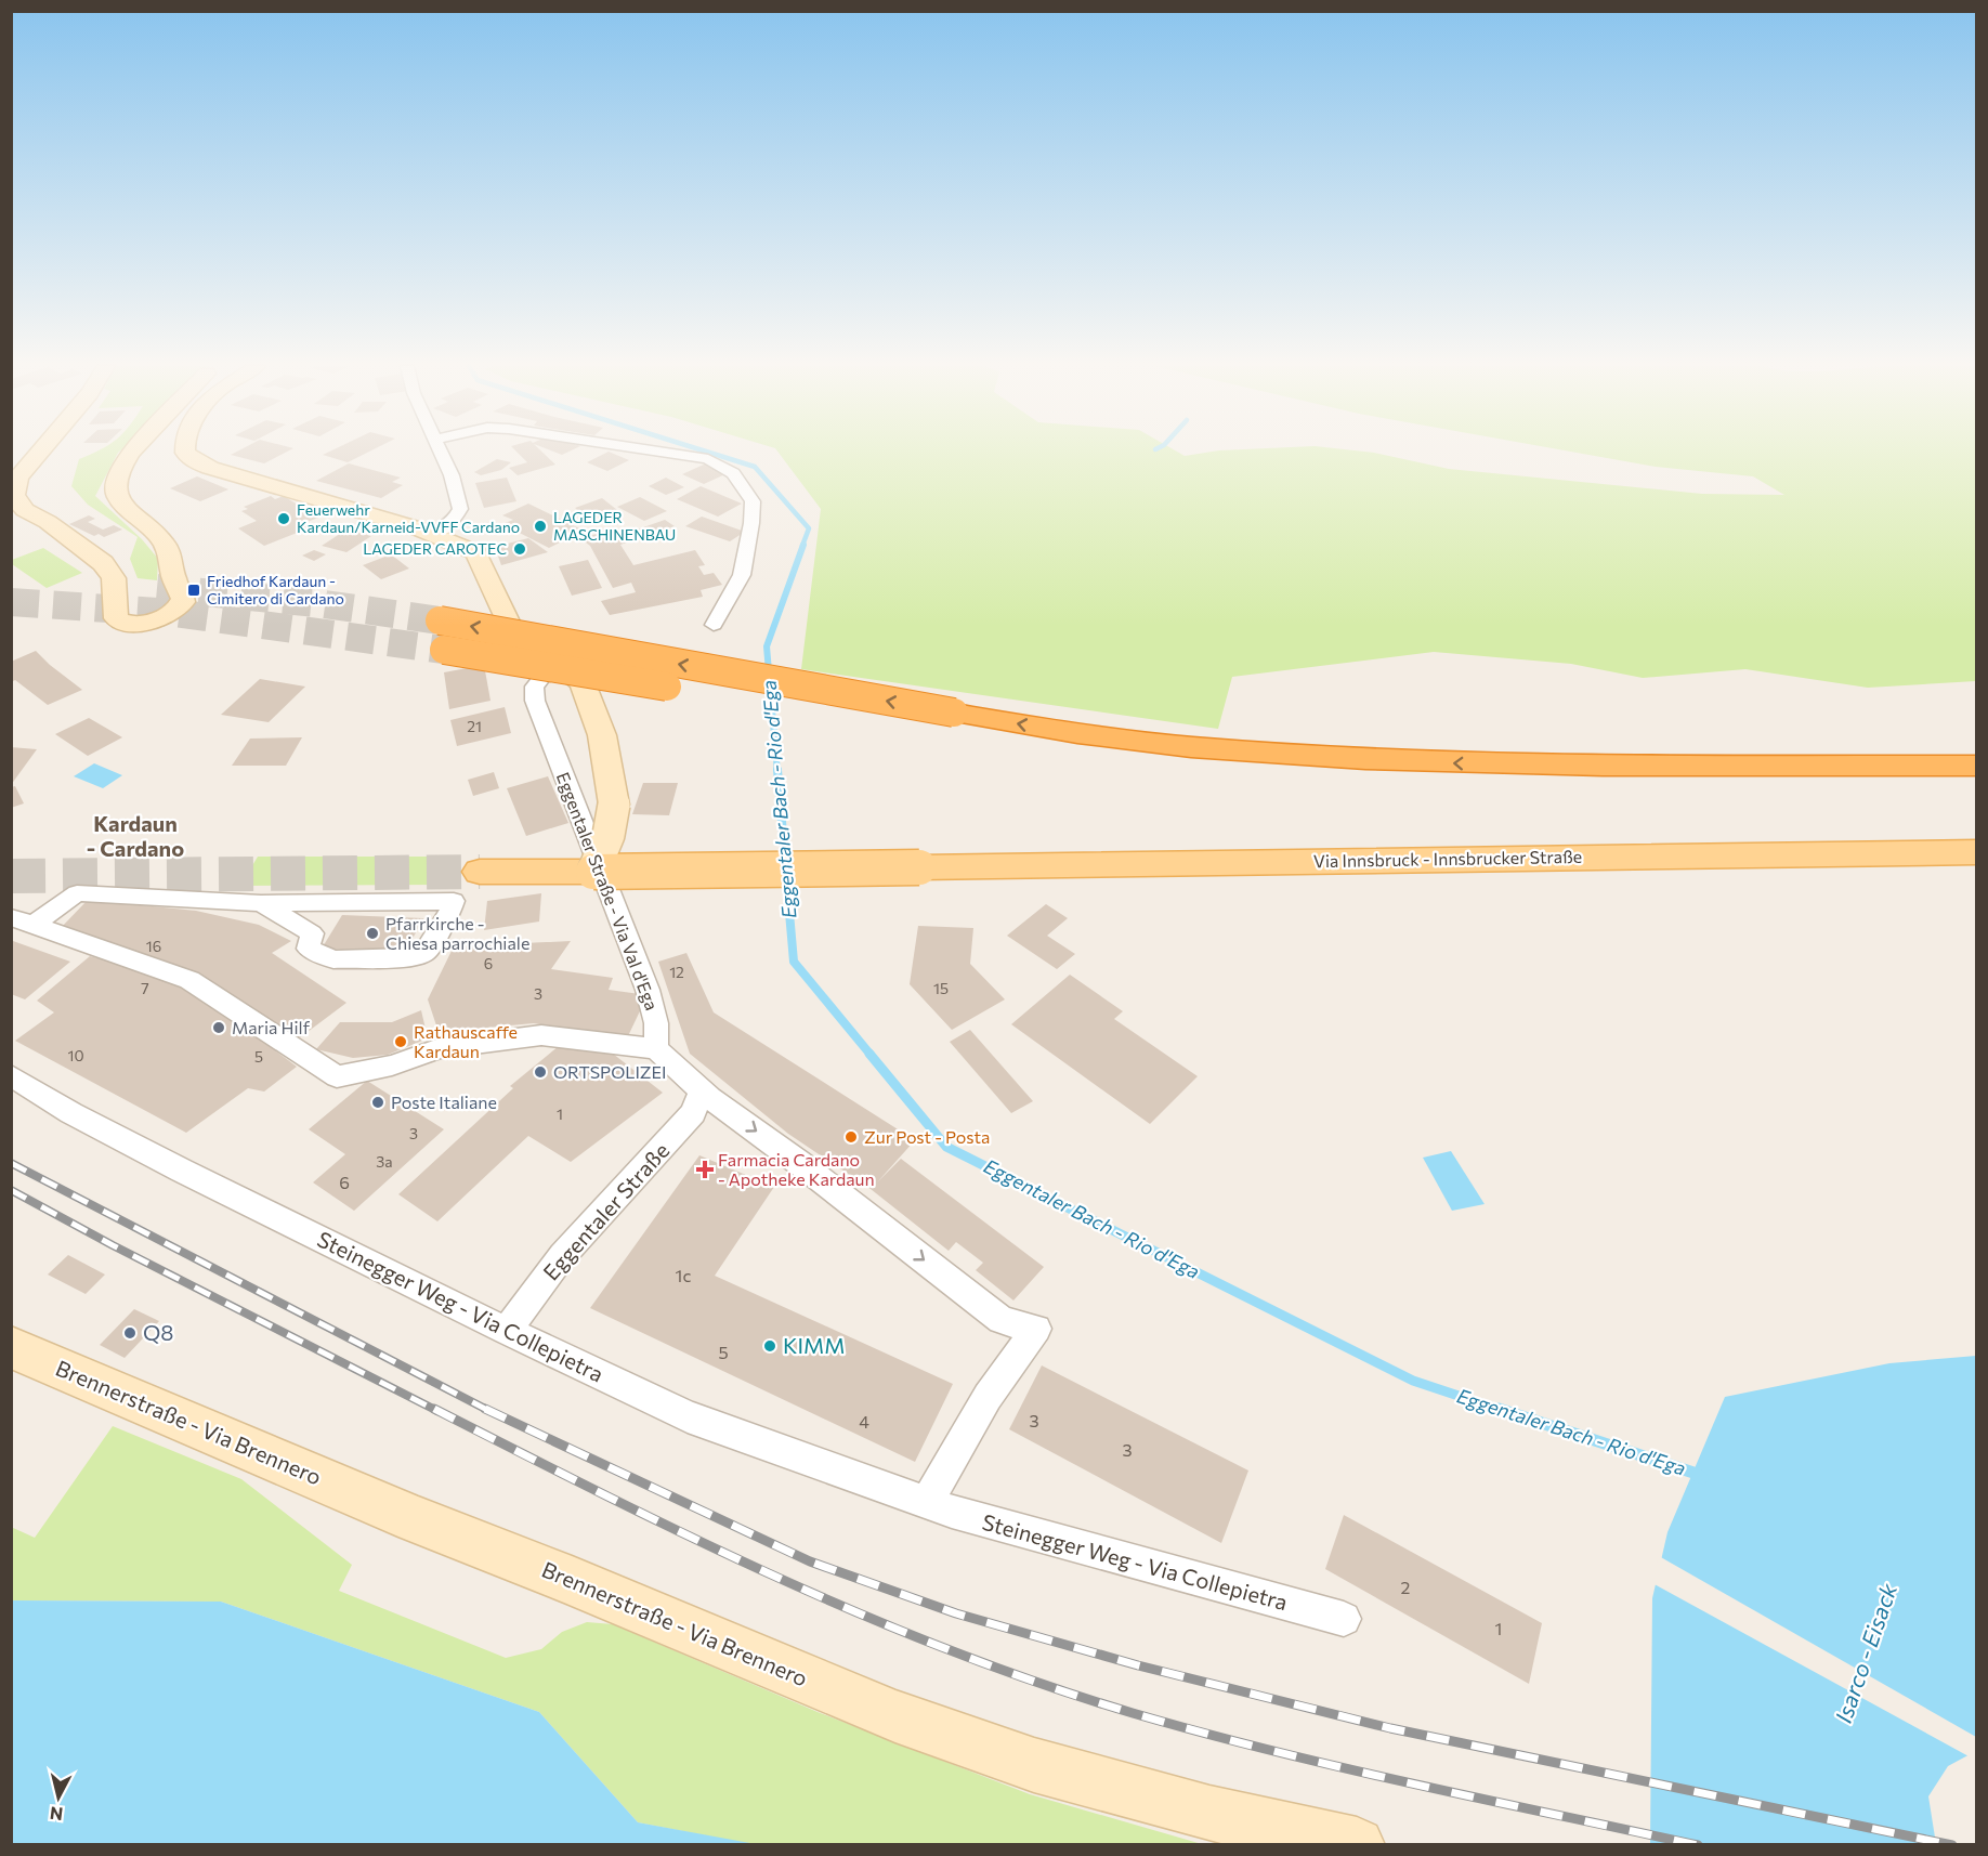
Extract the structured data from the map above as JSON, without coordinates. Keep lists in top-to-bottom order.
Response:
{
  "streets": {
    "main road": ["Via Innsbruck - Innsbrucker Straße"],
    "street": [
      "Eggentaler Straße - Via Val d'Ega",
      "Eggentaler Straße",
      "Steinegger Weg - Via Collepietra",
      "Brennerstraße - Via Brennero"
    ]
  },
  "crossings": [
    ["Eggentaler Straße", "Steinegger Weg - Via Collepietra"]
  ],
  "districts": ["Kardaun - Cardano"],
  "water": ["Eggentaler Bach - Rio d'Ega", "Isarco - Eisack"],
  "places": {
    "other": [
      "Feuerwehr Kardaun/Karneid-VVFF Cardano",
      "LAGEDER MASCHINENBAU",
      "LAGEDER CAROTEC",
      "Pfarrkirche - Chiesa parrochiale",
      "Maria Hilf",
      "Rathauscaffe Kardaun",
      "ORTSPOLIZEI",
      "Poste Italiane",
      "Zur Post - Posta",
      "Q8",
      "KIMM"
    ],
    "transit": ["Friedhof Kardaun - Cimitero di Cardano"],
    "health": ["Farmacia Cardano - Apotheke Kardaun"]
  },
  "house_numbers": [
    "21",
    "16",
    "6",
    "12",
    "7",
    "15",
    "3",
    "10",
    "5",
    "1",
    "3",
    "3a",
    "6",
    "1c",
    "5",
    "3",
    "4",
    "3",
    "2",
    "1"
  ],
  "north": "bottom"
}
